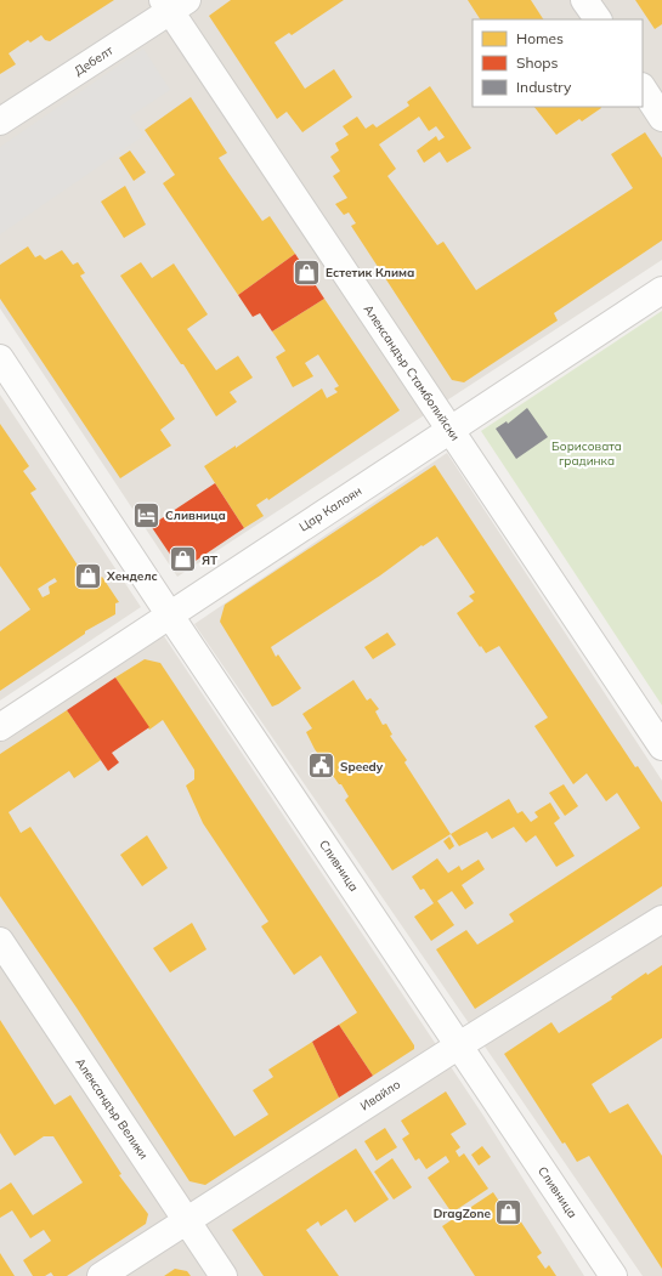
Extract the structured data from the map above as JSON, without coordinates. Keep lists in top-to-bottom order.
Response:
{
  "streets": {
    "street": [
      "Дебелт",
      "Александър Стамболийски",
      "Цар Калоян",
      "Сливница",
      "Ивайло",
      "Александър Велики"
    ]
  },
  "crossings": [
    ["Дебелт", "Александър Стамболийски"],
    ["Александър Стамболийски", "Цар Калоян"],
    ["Цар Калоян", "Сливница"],
    ["Сливница", "Ивайло"],
    ["Ивайло", "Александър Велики"]
  ],
  "parks": ["Борисовата градинка"],
  "places": {
    "shop": [
      "Естетик Клима",
      "ЯТ",
      "Хенделс",
      "DragZone"
    ],
    "hotel": ["Сливница"],
    "public building": ["Speedy"]
  },
  "legend": ["Homes", "Shops", "Industry"]
}
